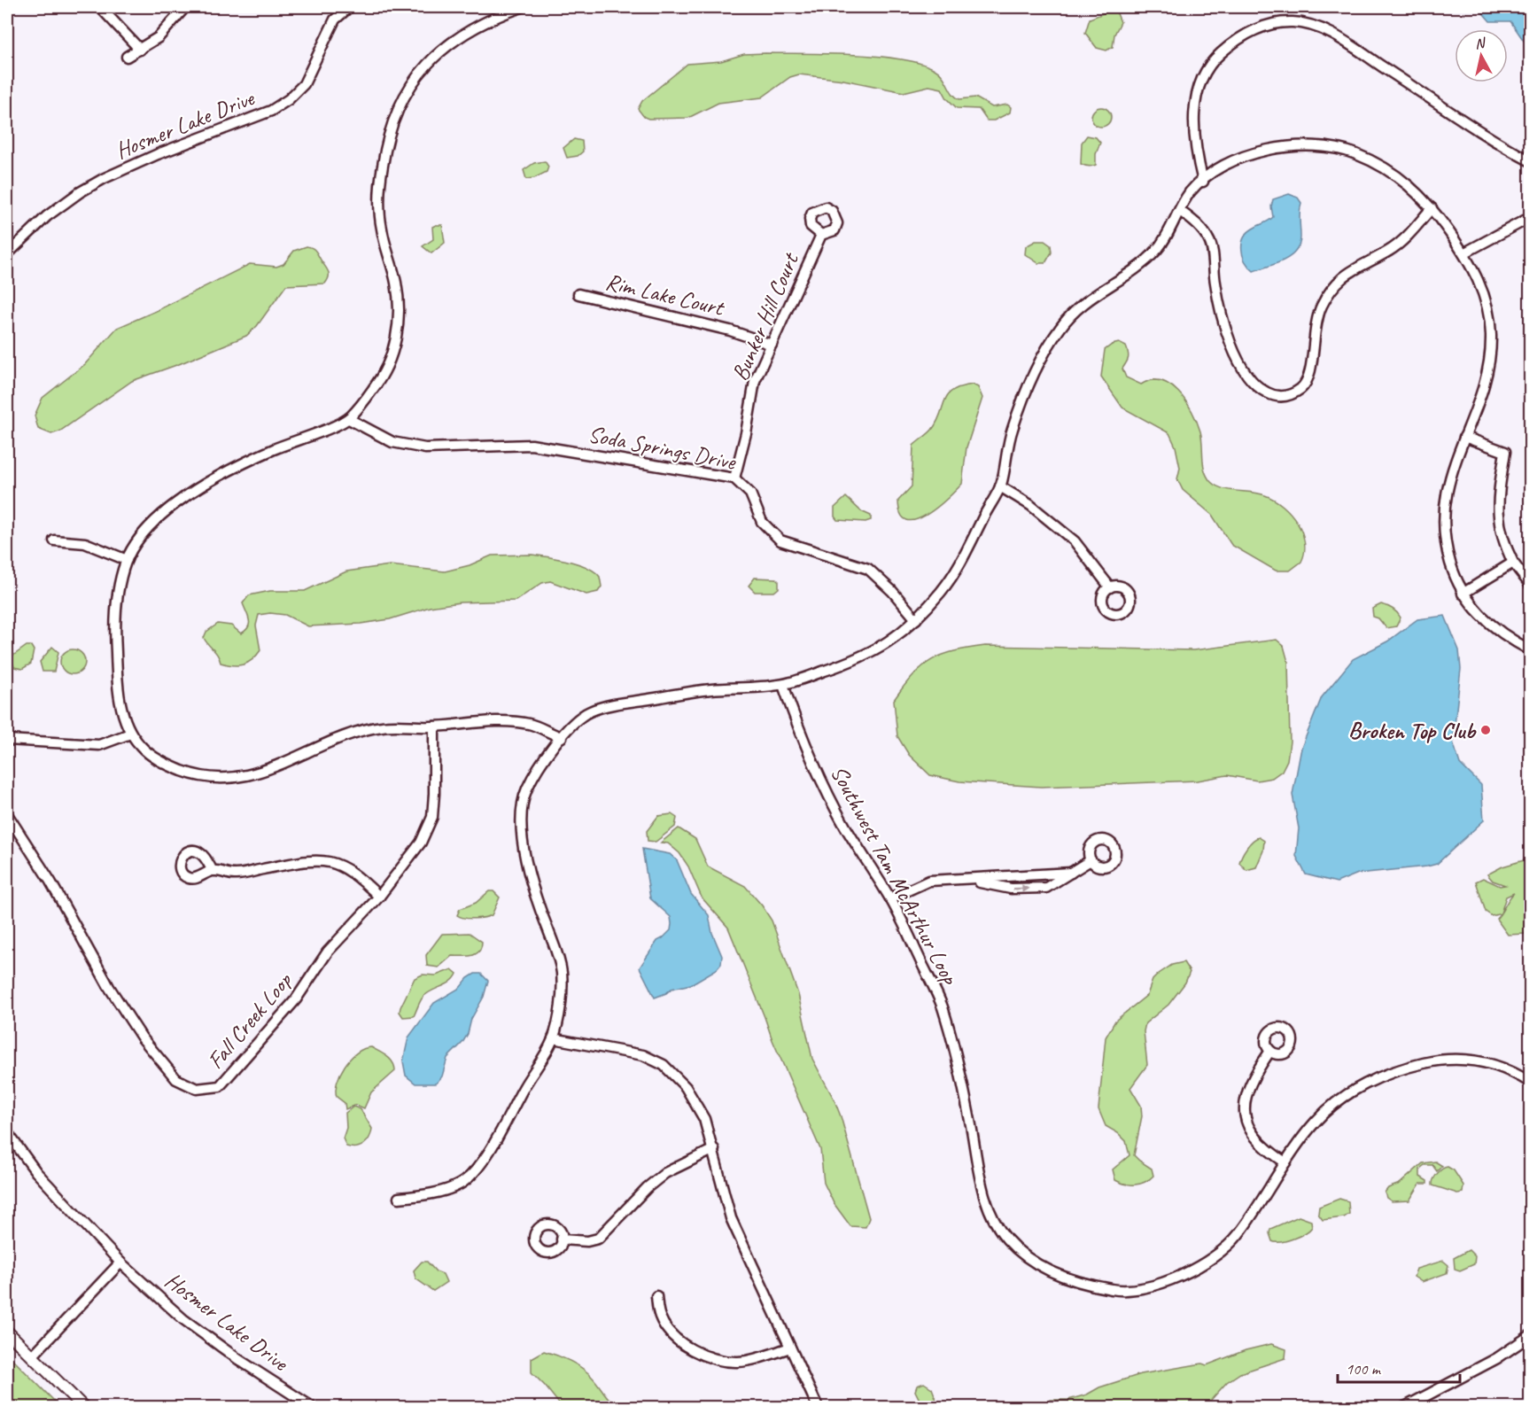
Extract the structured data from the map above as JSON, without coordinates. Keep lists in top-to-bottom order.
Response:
{
  "streets": {
    "street": [
      "Hosmer Lake Drive",
      "Rim Lake Court",
      "Bunker Hill Court",
      "Soda Springs Drive",
      "Southwest Tam McArthur Loop",
      "Fall Creek Loop"
    ]
  },
  "crossings": [
    ["Rim Lake Court", "Bunker Hill Court"],
    ["Bunker Hill Court", "Soda Springs Drive"]
  ],
  "places": ["Broken Top Club"],
  "scale_bar": "100 m",
  "north": "top"
}
